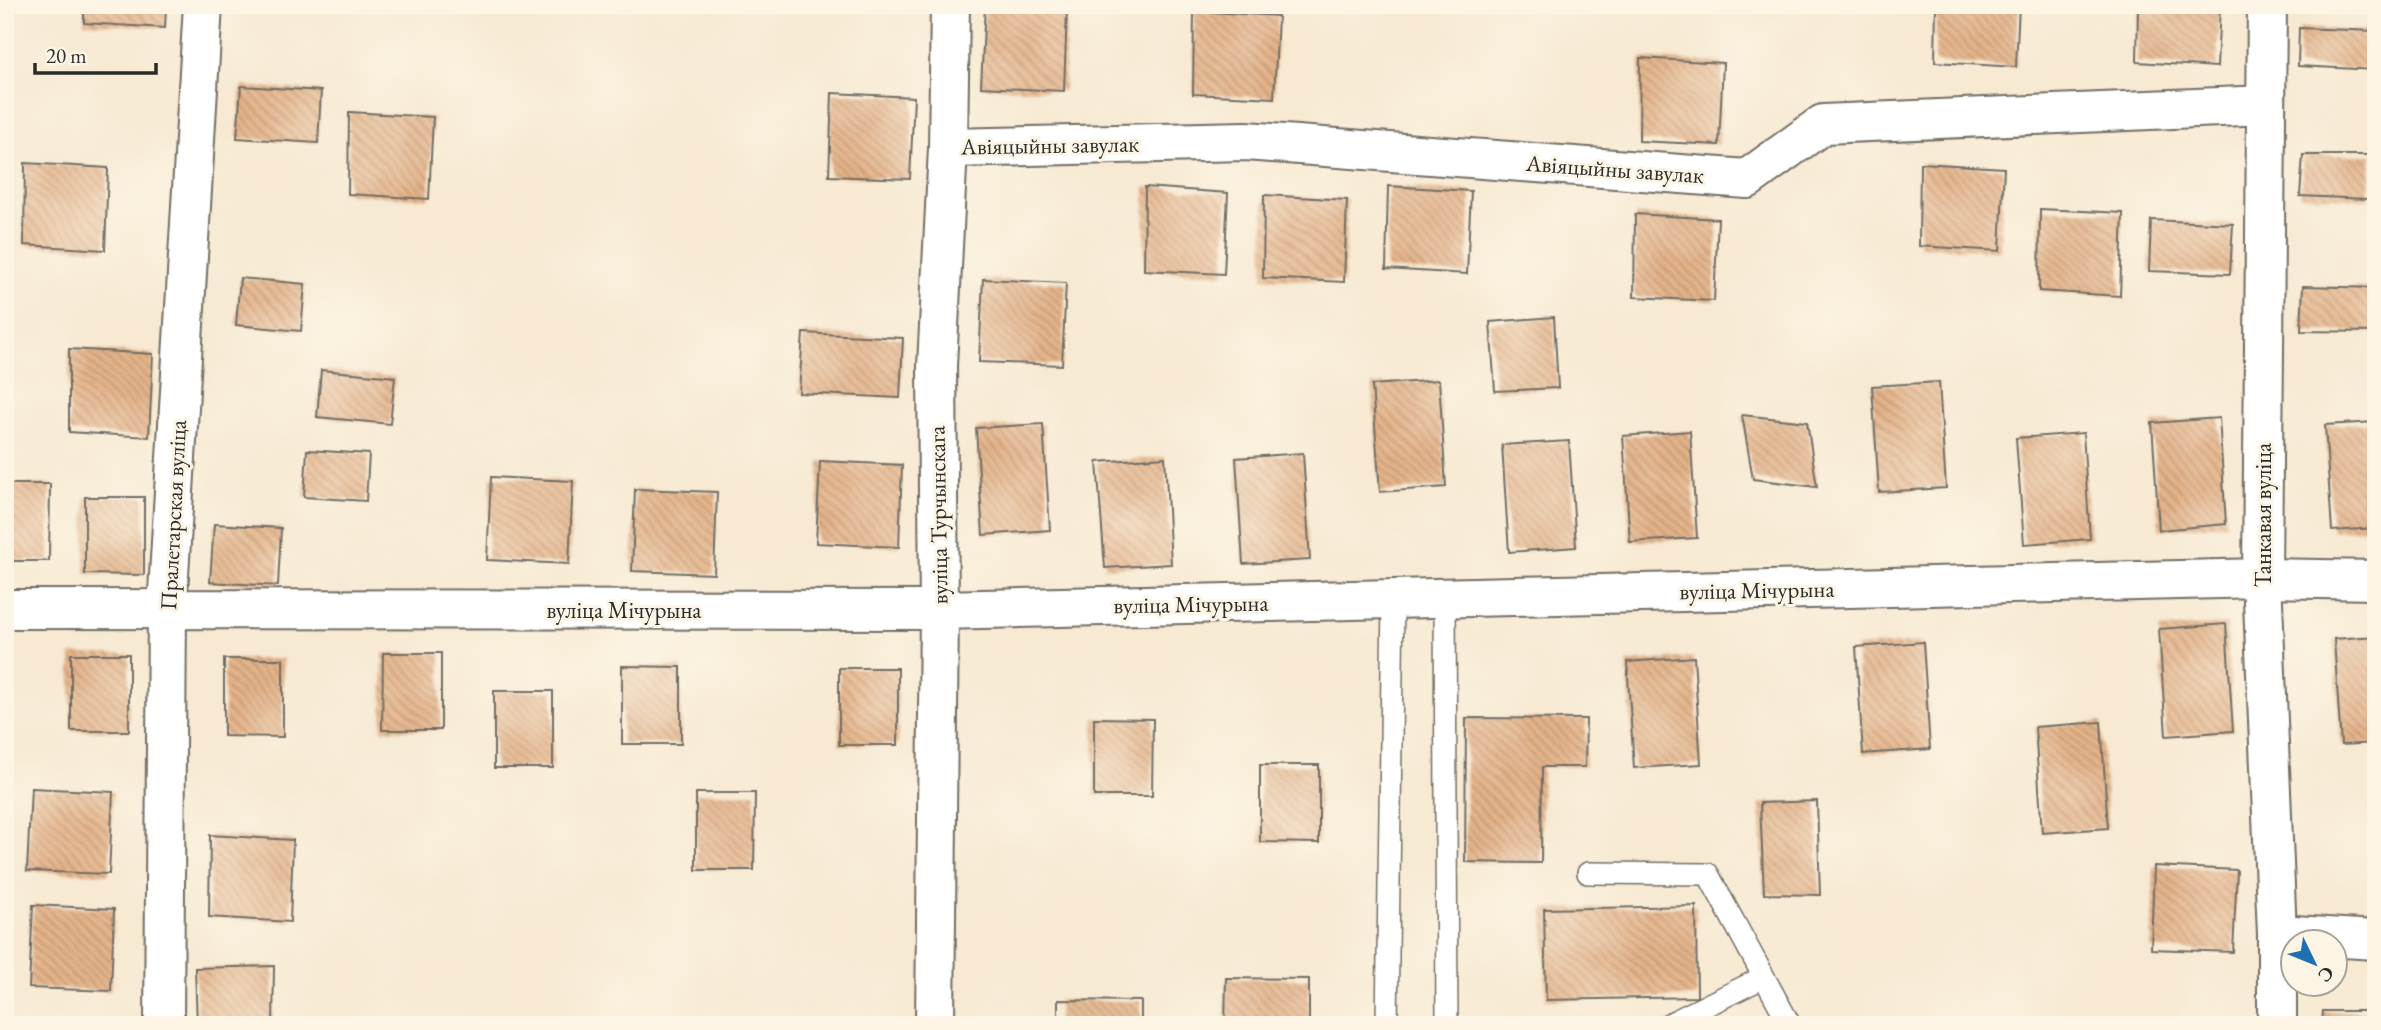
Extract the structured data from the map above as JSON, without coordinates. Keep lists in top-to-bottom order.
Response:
{
  "streets": {
    "street": [
      "Авіяцыйны завулак",
      "Пралетарская вуліца",
      "вуліца Турчынскага",
      "Танкавая вуліца",
      "вуліца Мічурына"
    ]
  },
  "crossings": [
    ["Авіяцыйны завулак", "вуліца Турчынскага"],
    ["Авіяцыйны завулак", "Танкавая вуліца"],
    ["Пралетарская вуліца", "вуліца Мічурына"],
    ["вуліца Турчынскага", "вуліца Мічурына"],
    ["Танкавая вуліца", "вуліца Мічурына"]
  ],
  "scale_bar": "20 m",
  "north": "bottom right"
}
